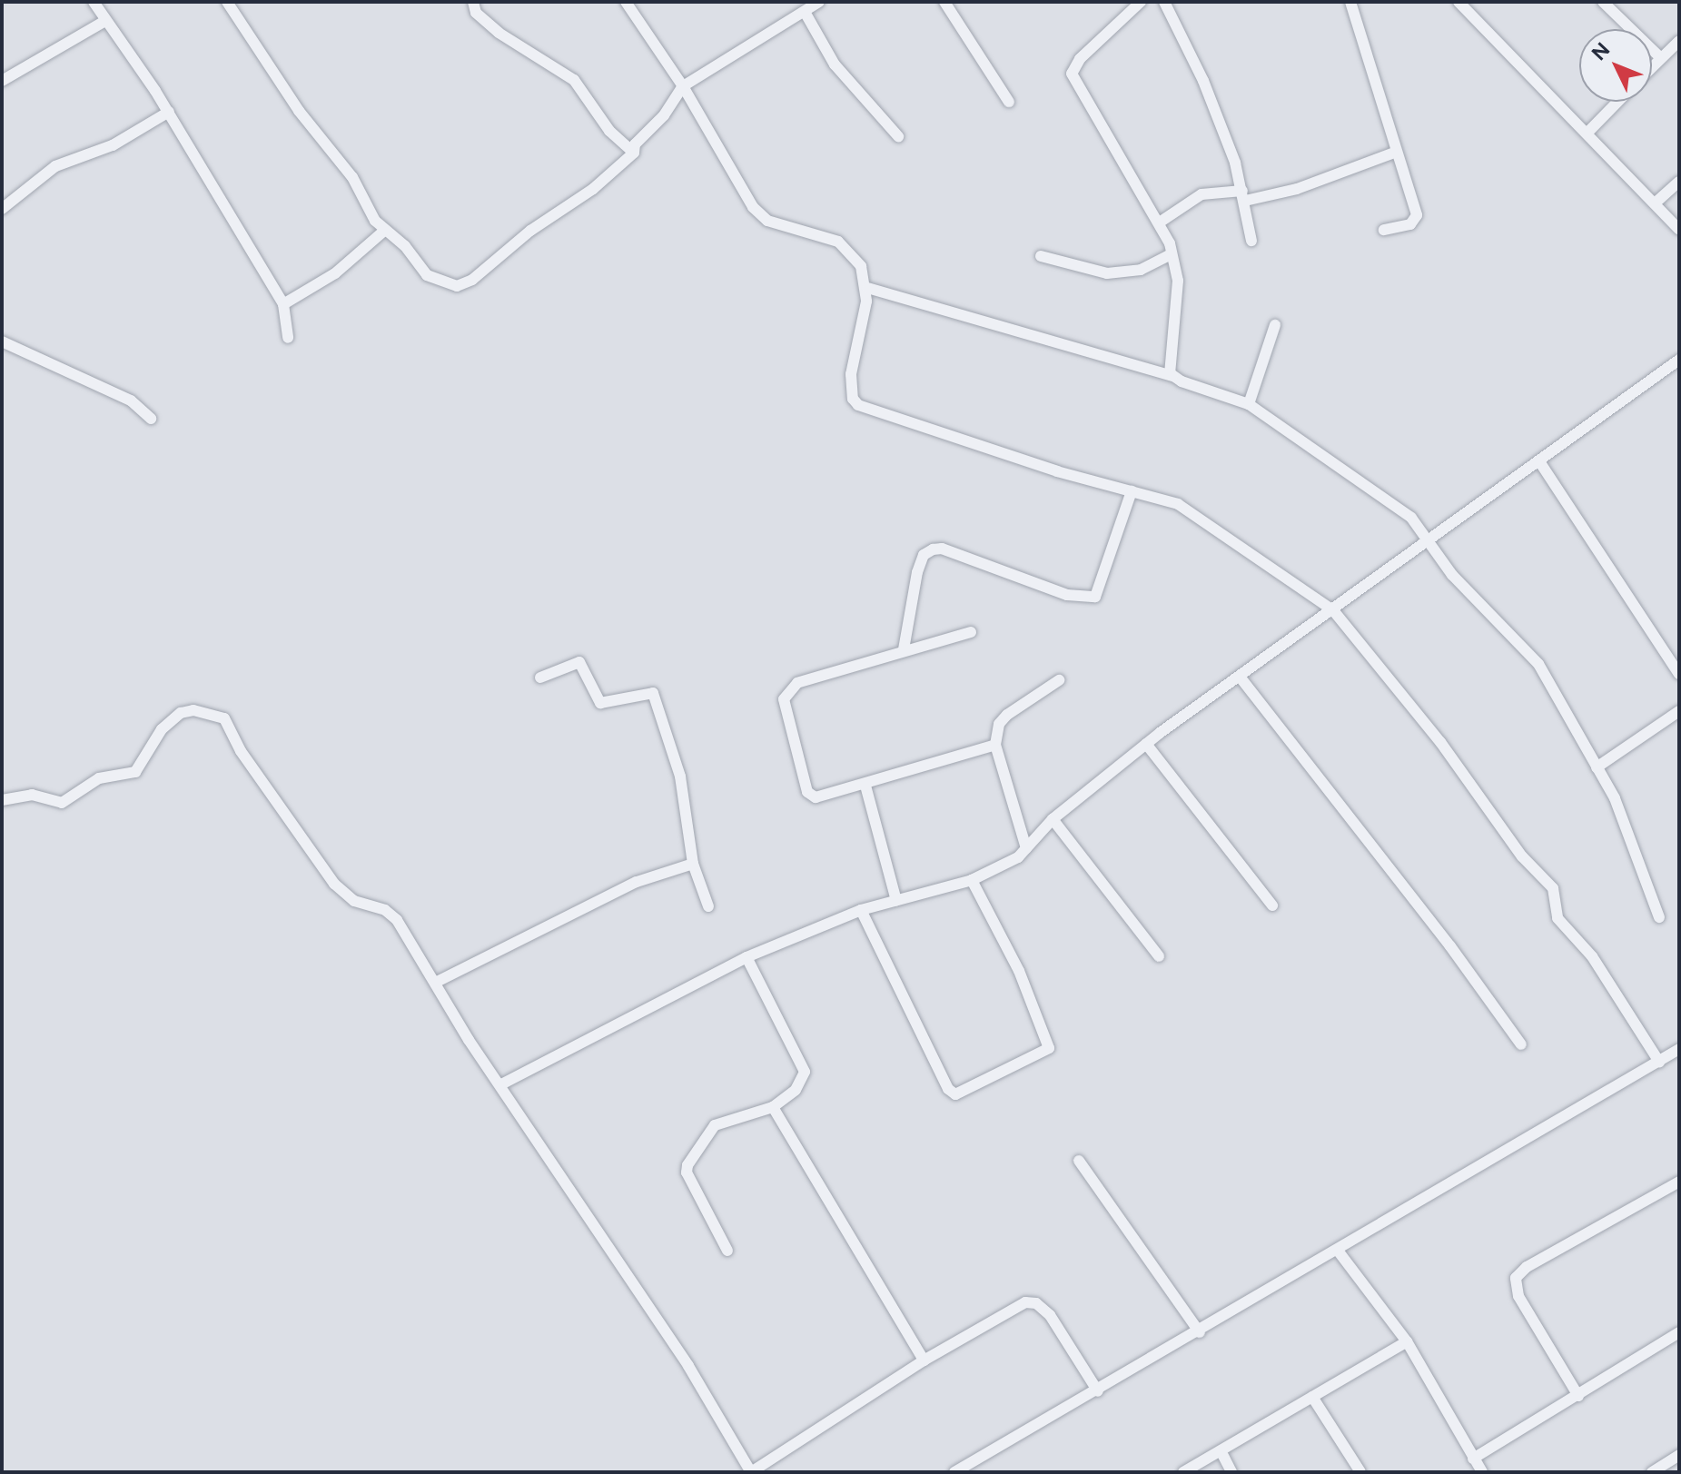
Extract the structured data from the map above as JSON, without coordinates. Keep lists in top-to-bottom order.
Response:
{
  "north": "top left"
}
